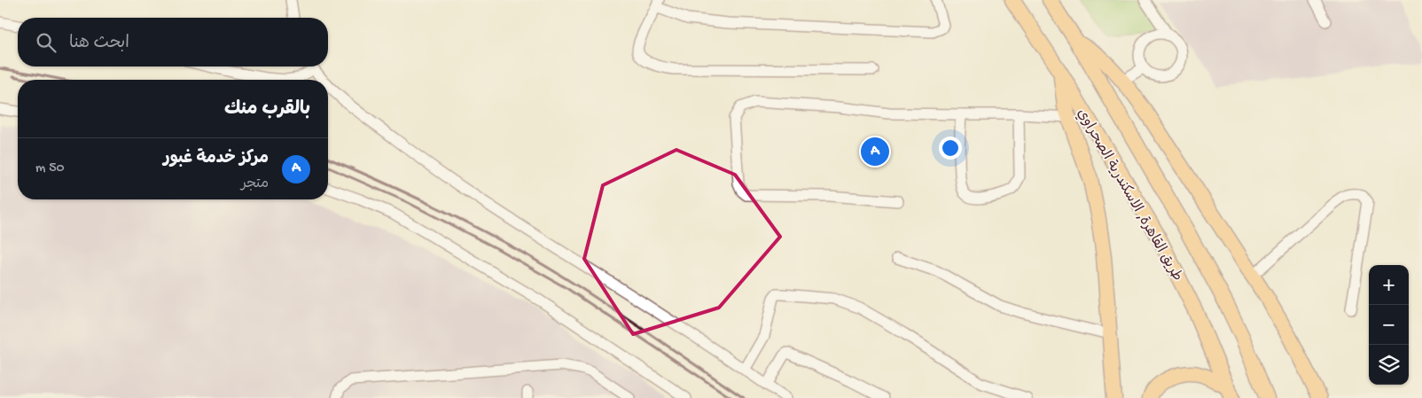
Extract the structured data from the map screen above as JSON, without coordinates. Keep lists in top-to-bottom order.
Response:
{
  "streets": {
    "highway": ["طريق القاهرة, الاسكندرية الصحراوي"]
  },
  "page": {
    "search": "ابحث هنا",
    "heading": "بالقرب منك",
    "pins": "A",
    "list": [
      {
        "mark": "A",
        "name": "مركز خدمة غبور",
        "note": "متجر",
        "value": "50 m"
      }
    ],
    "map_buttons": ["+", "−"]
  }
}
